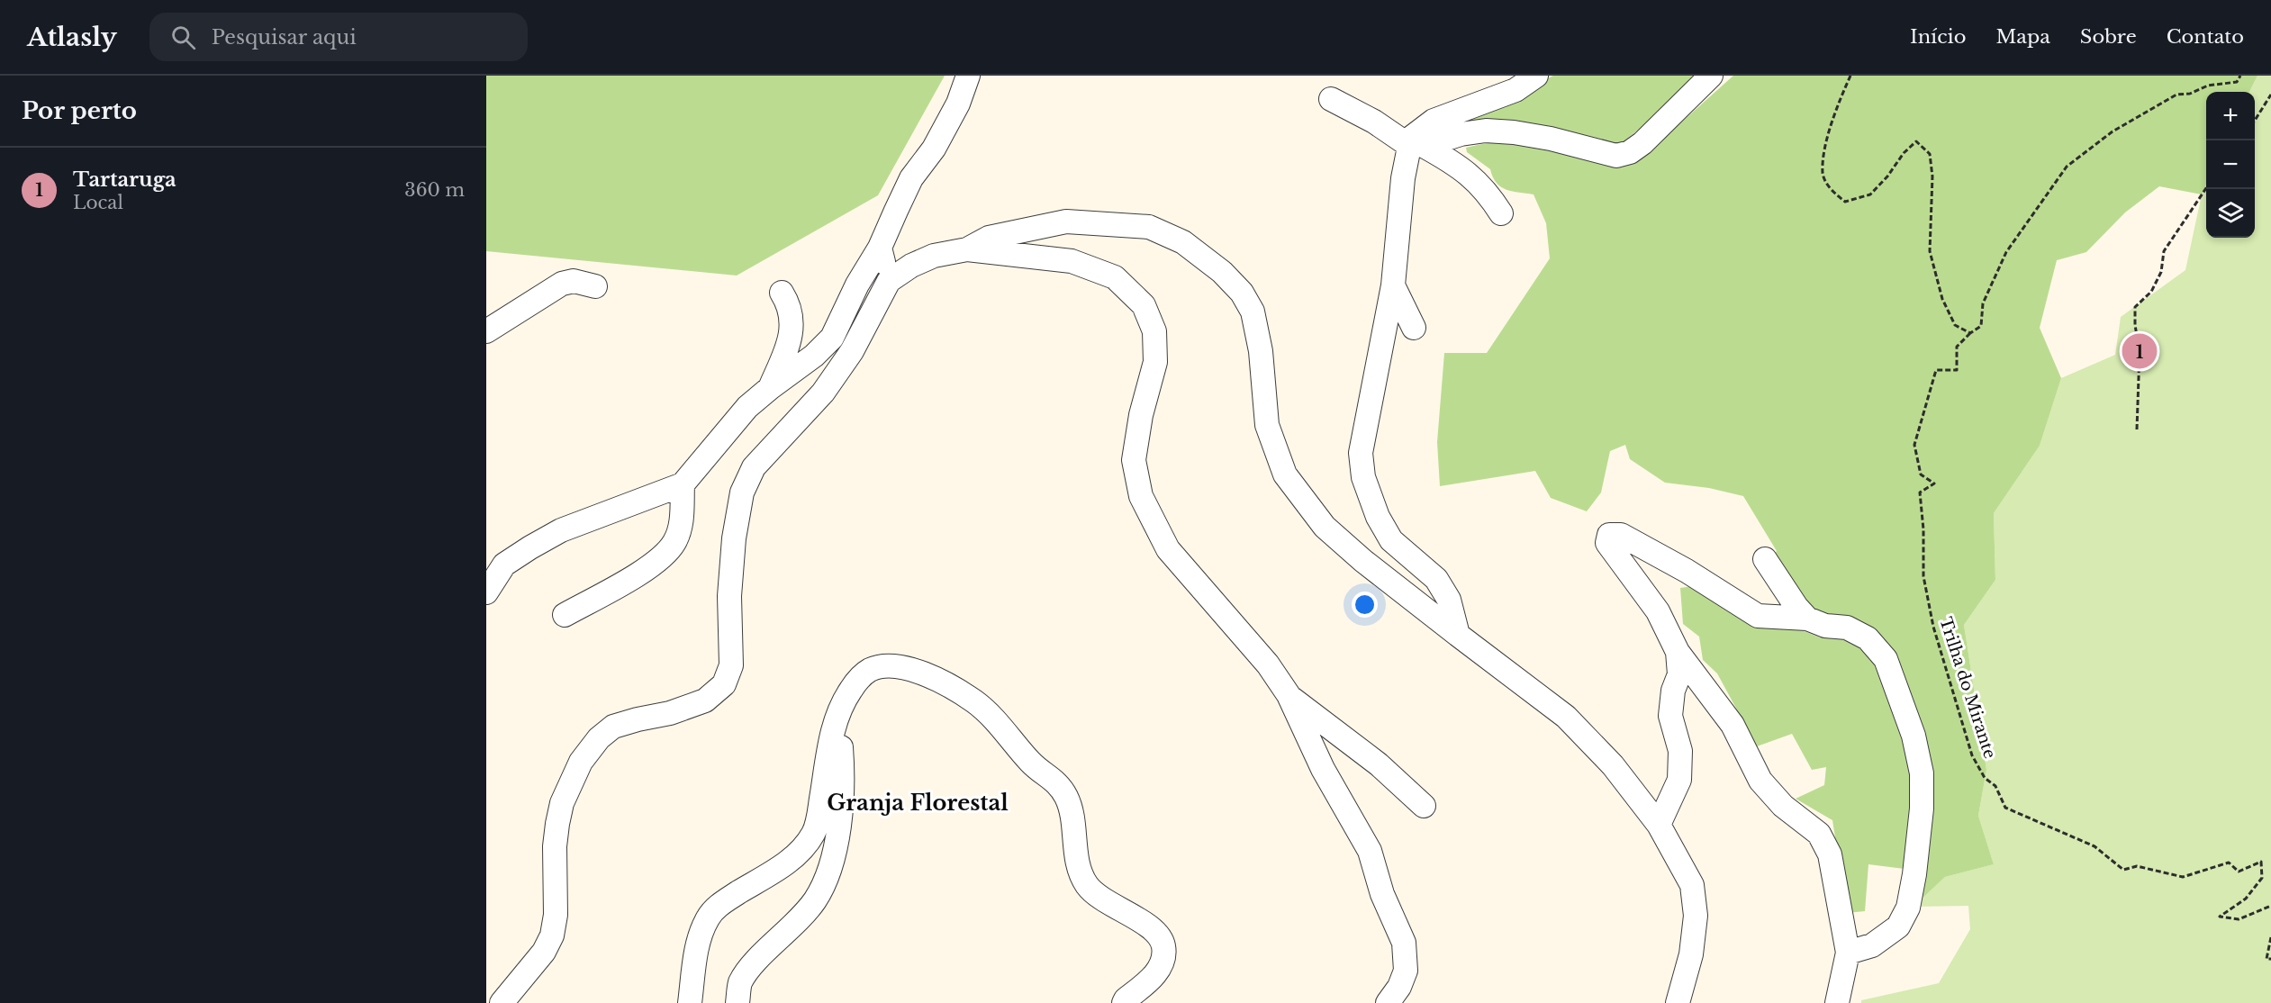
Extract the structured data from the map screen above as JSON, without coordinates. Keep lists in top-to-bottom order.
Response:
{
  "streets": {
    "path": ["Trilha do Mirante"]
  },
  "districts": ["Granja Florestal"],
  "page": {
    "header": "Atlasly",
    "search": "Pesquisar aqui",
    "nav": [
      "Início",
      "Mapa",
      "Sobre",
      "Contato"
    ],
    "heading": "Por perto",
    "map_buttons": ["+", "−"],
    "list": [
      {
        "mark": "1",
        "name": "Tartaruga",
        "note": "Local",
        "value": "360 m"
      }
    ],
    "pins": "1"
  }
}
